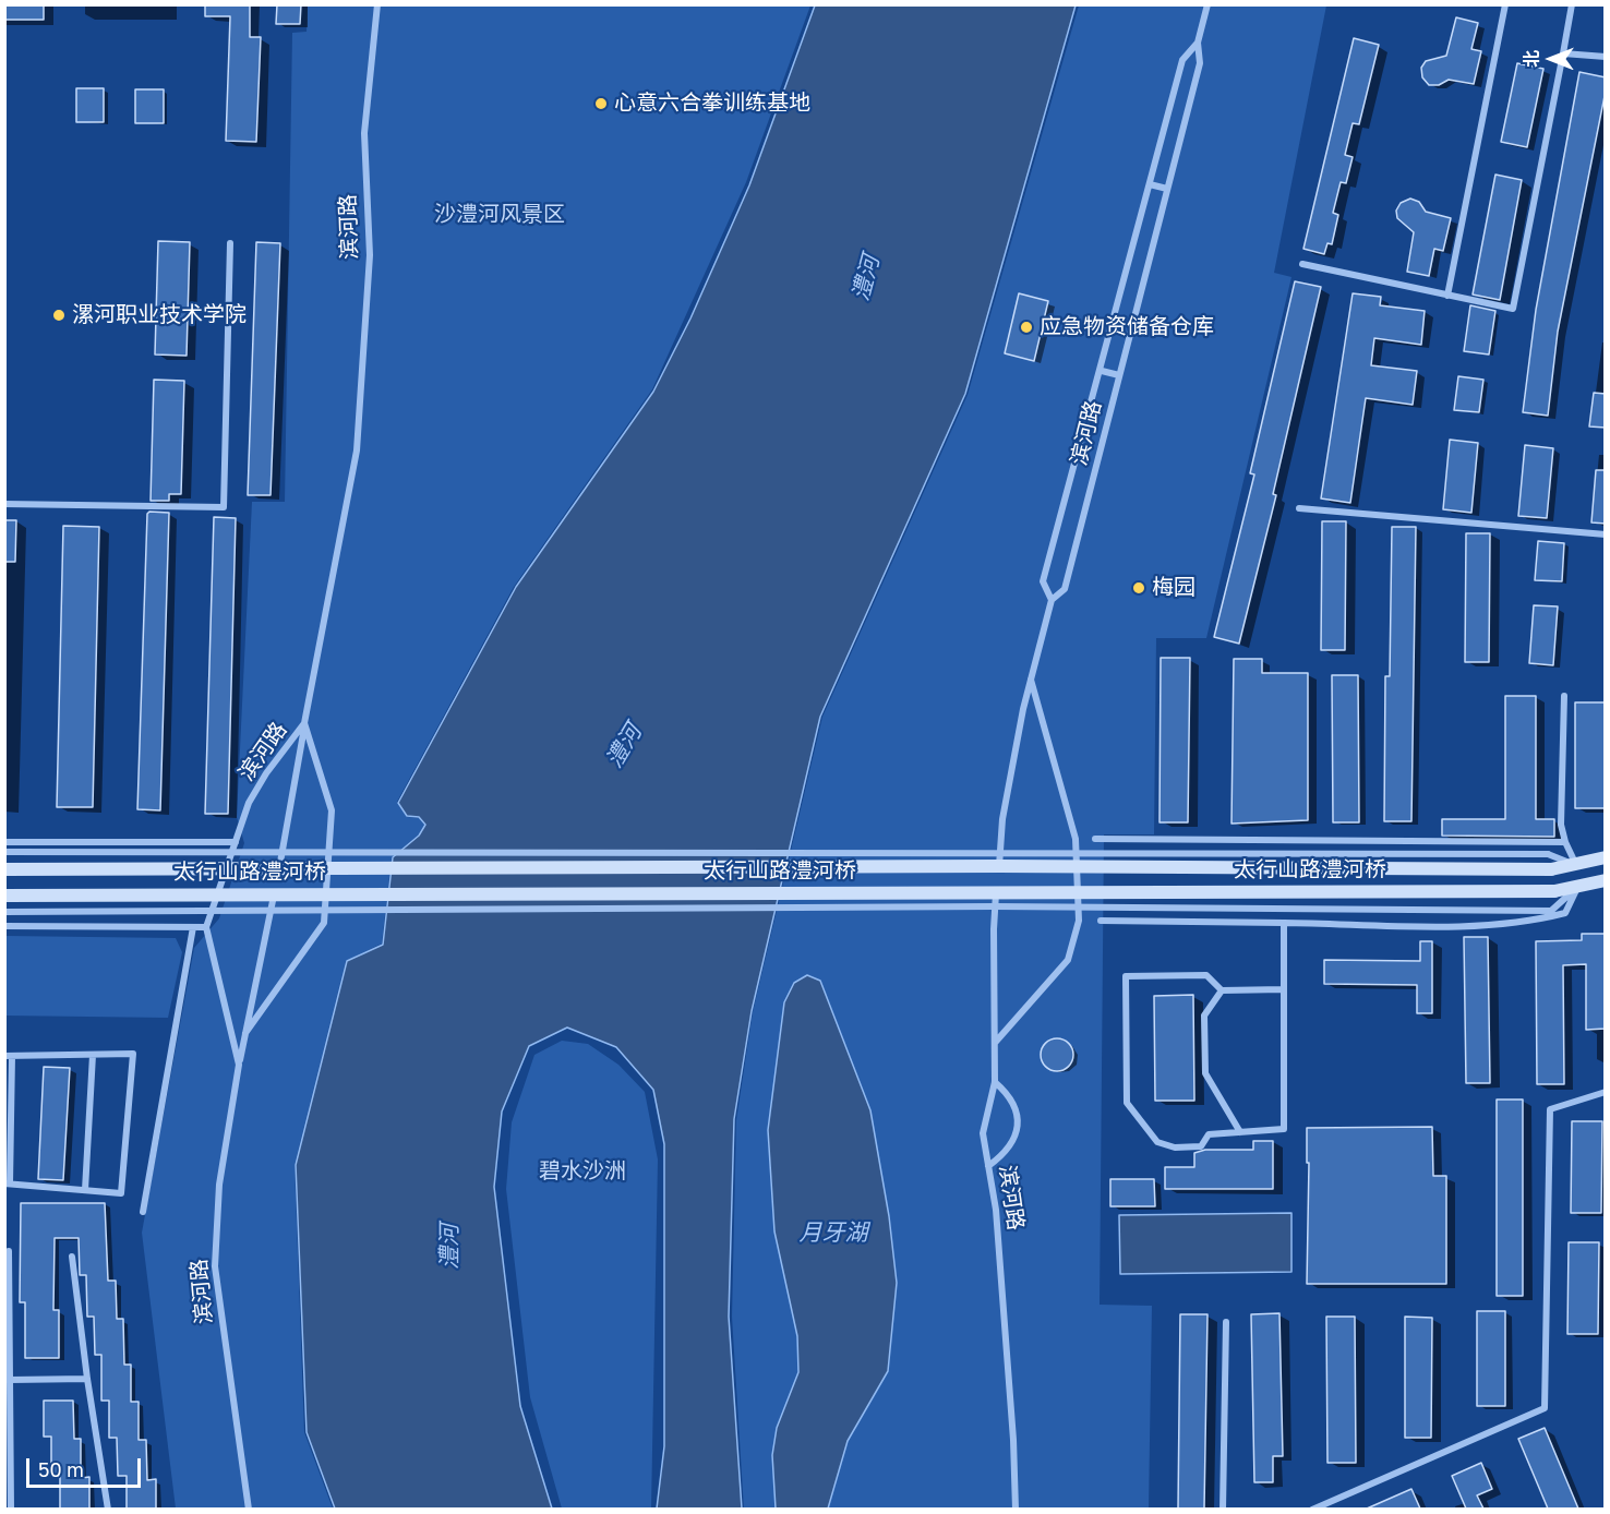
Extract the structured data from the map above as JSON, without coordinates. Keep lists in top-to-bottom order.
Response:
{
  "streets": {
    "main road": ["太行山路澧河桥"],
    "street": ["滨河路"]
  },
  "crossings": [
    ["滨河路", "太行山路澧河桥"]
  ],
  "water": ["澧河", "月牙湖"],
  "parks": ["沙澧河风景区", "碧水沙洲"],
  "places": [
    "心意六合拳训练基地",
    "漯河职业技术学院",
    "应急物资储备仓库",
    "梅园"
  ],
  "scale_bar": "50 m",
  "north": "left"
}
